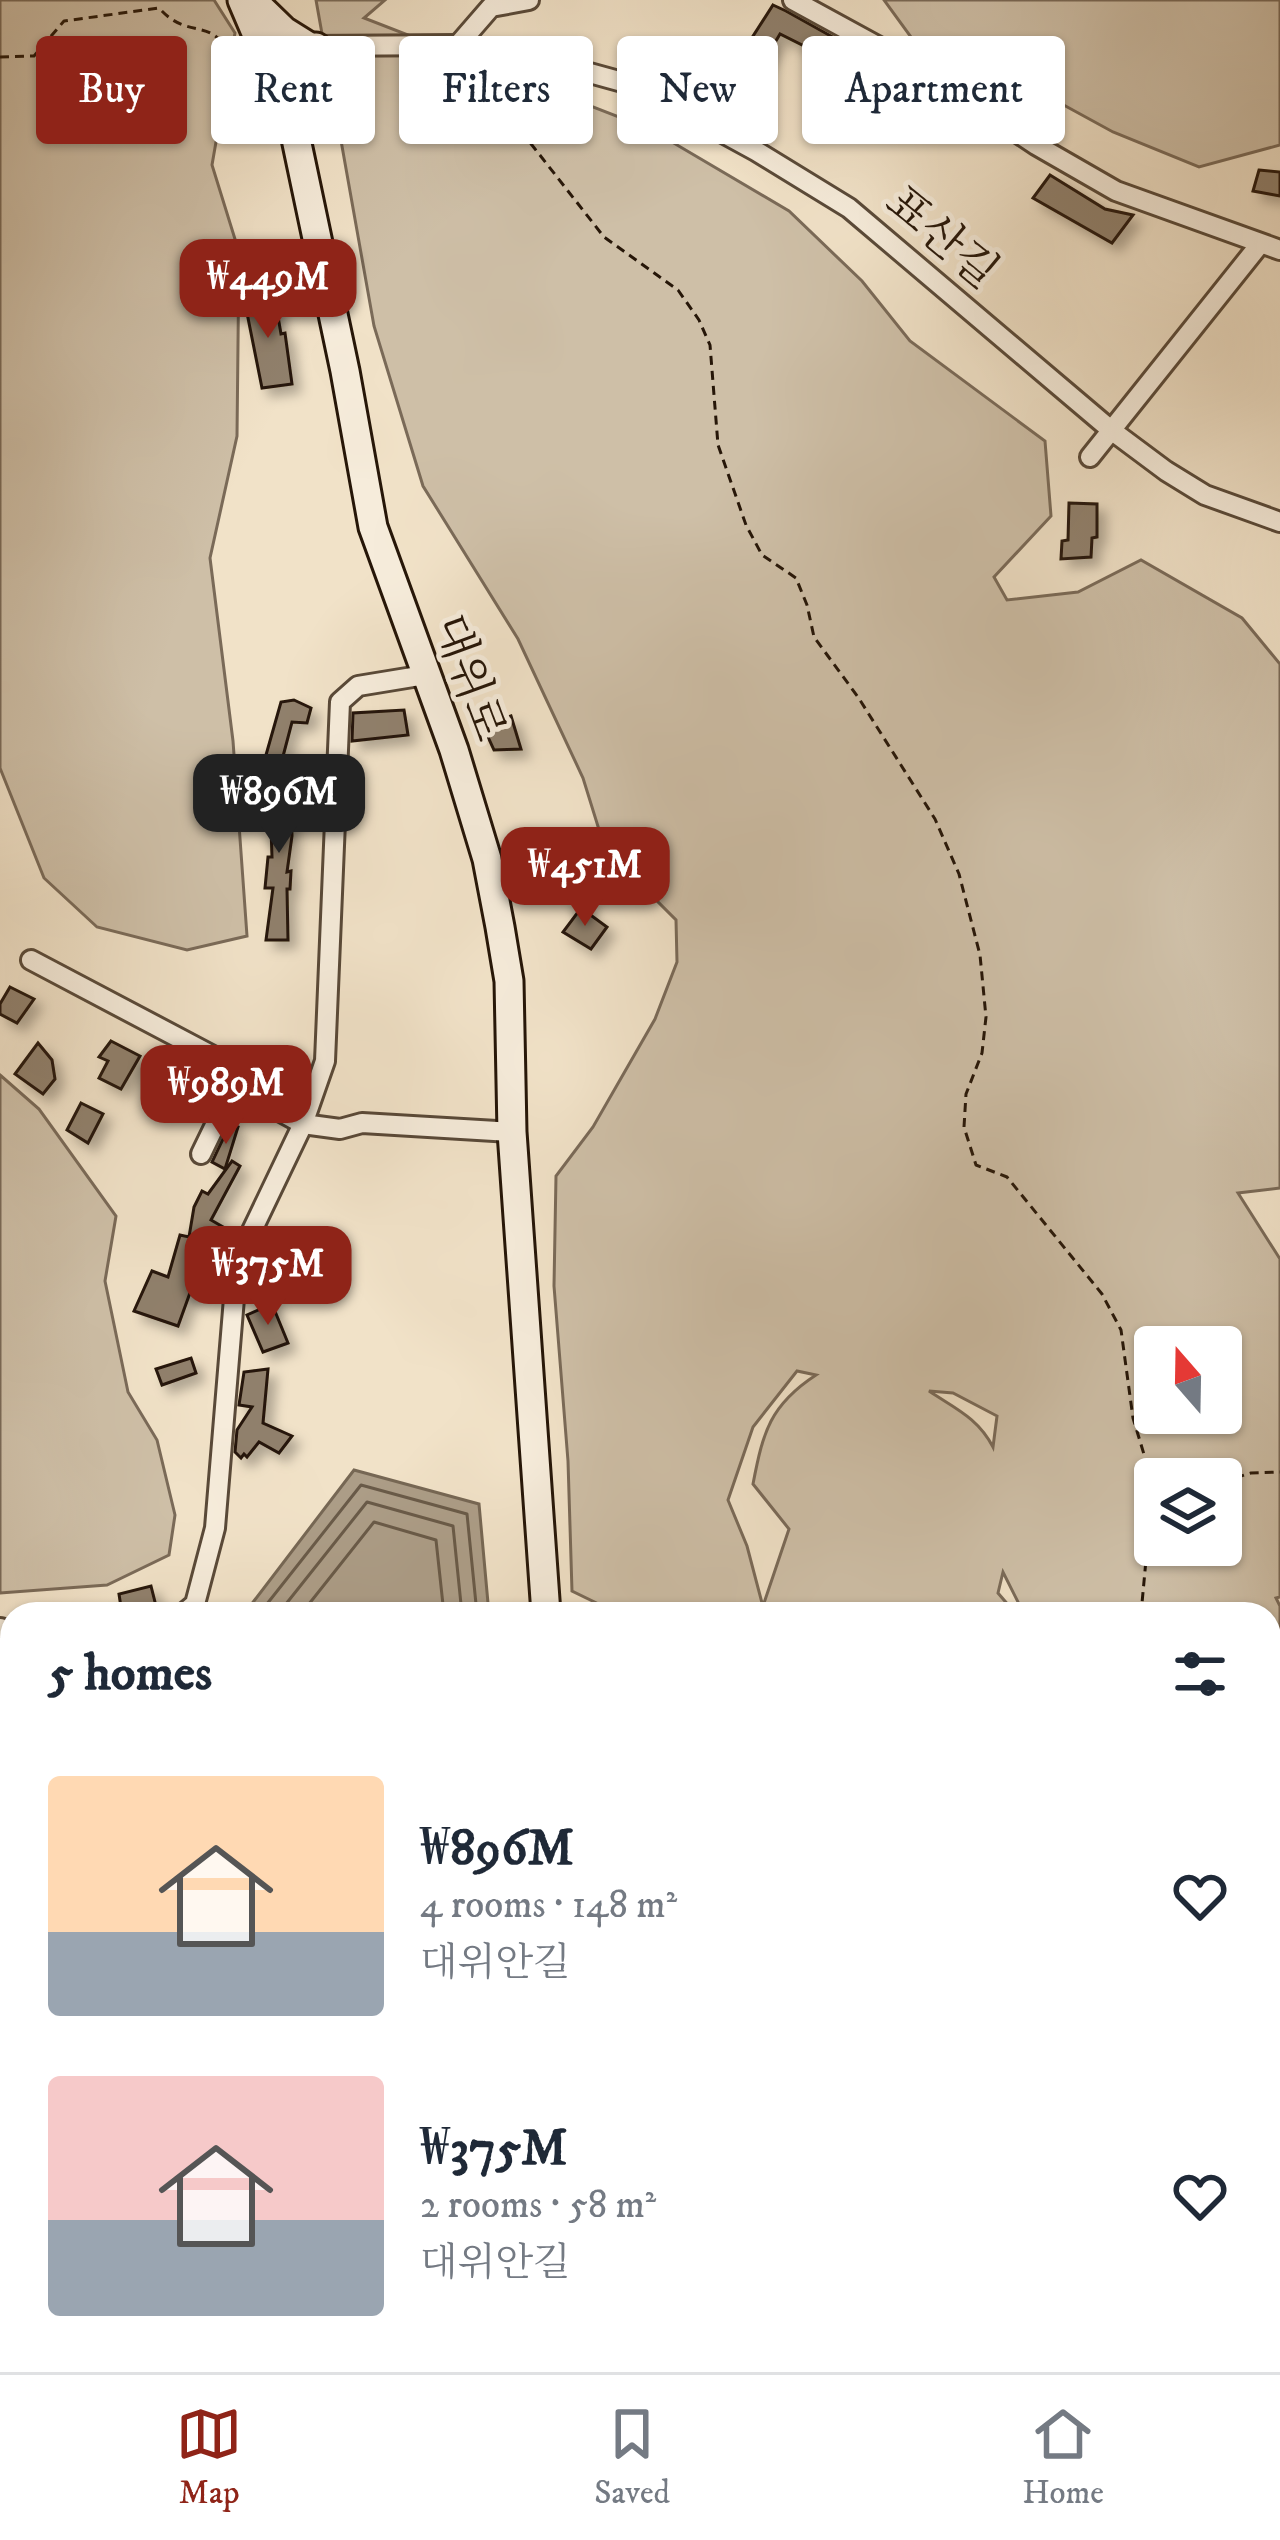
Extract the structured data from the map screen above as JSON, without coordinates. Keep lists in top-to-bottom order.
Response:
{
  "streets": {
    "main road": ["대위로"],
    "street": ["표산길"]
  },
  "north": "top",
  "page": {
    "chip": [
      "Buy",
      "Rent",
      "Filters",
      "New",
      "Apartment"
    ],
    "price": [
      "₩449M",
      "₩896M",
      "₩451M",
      "₩989M",
      "₩375M"
    ],
    "heading": "5 homes",
    "list": [
      {
        "name": "₩896M",
        "note": "4 rooms · 148 m² · 대위안길"
      },
      {
        "name": "₩375M",
        "note": "2 rooms · 58 m² · 대위안길"
      }
    ],
    "tabs": ["Map", "Saved", "Home"]
  }
}
